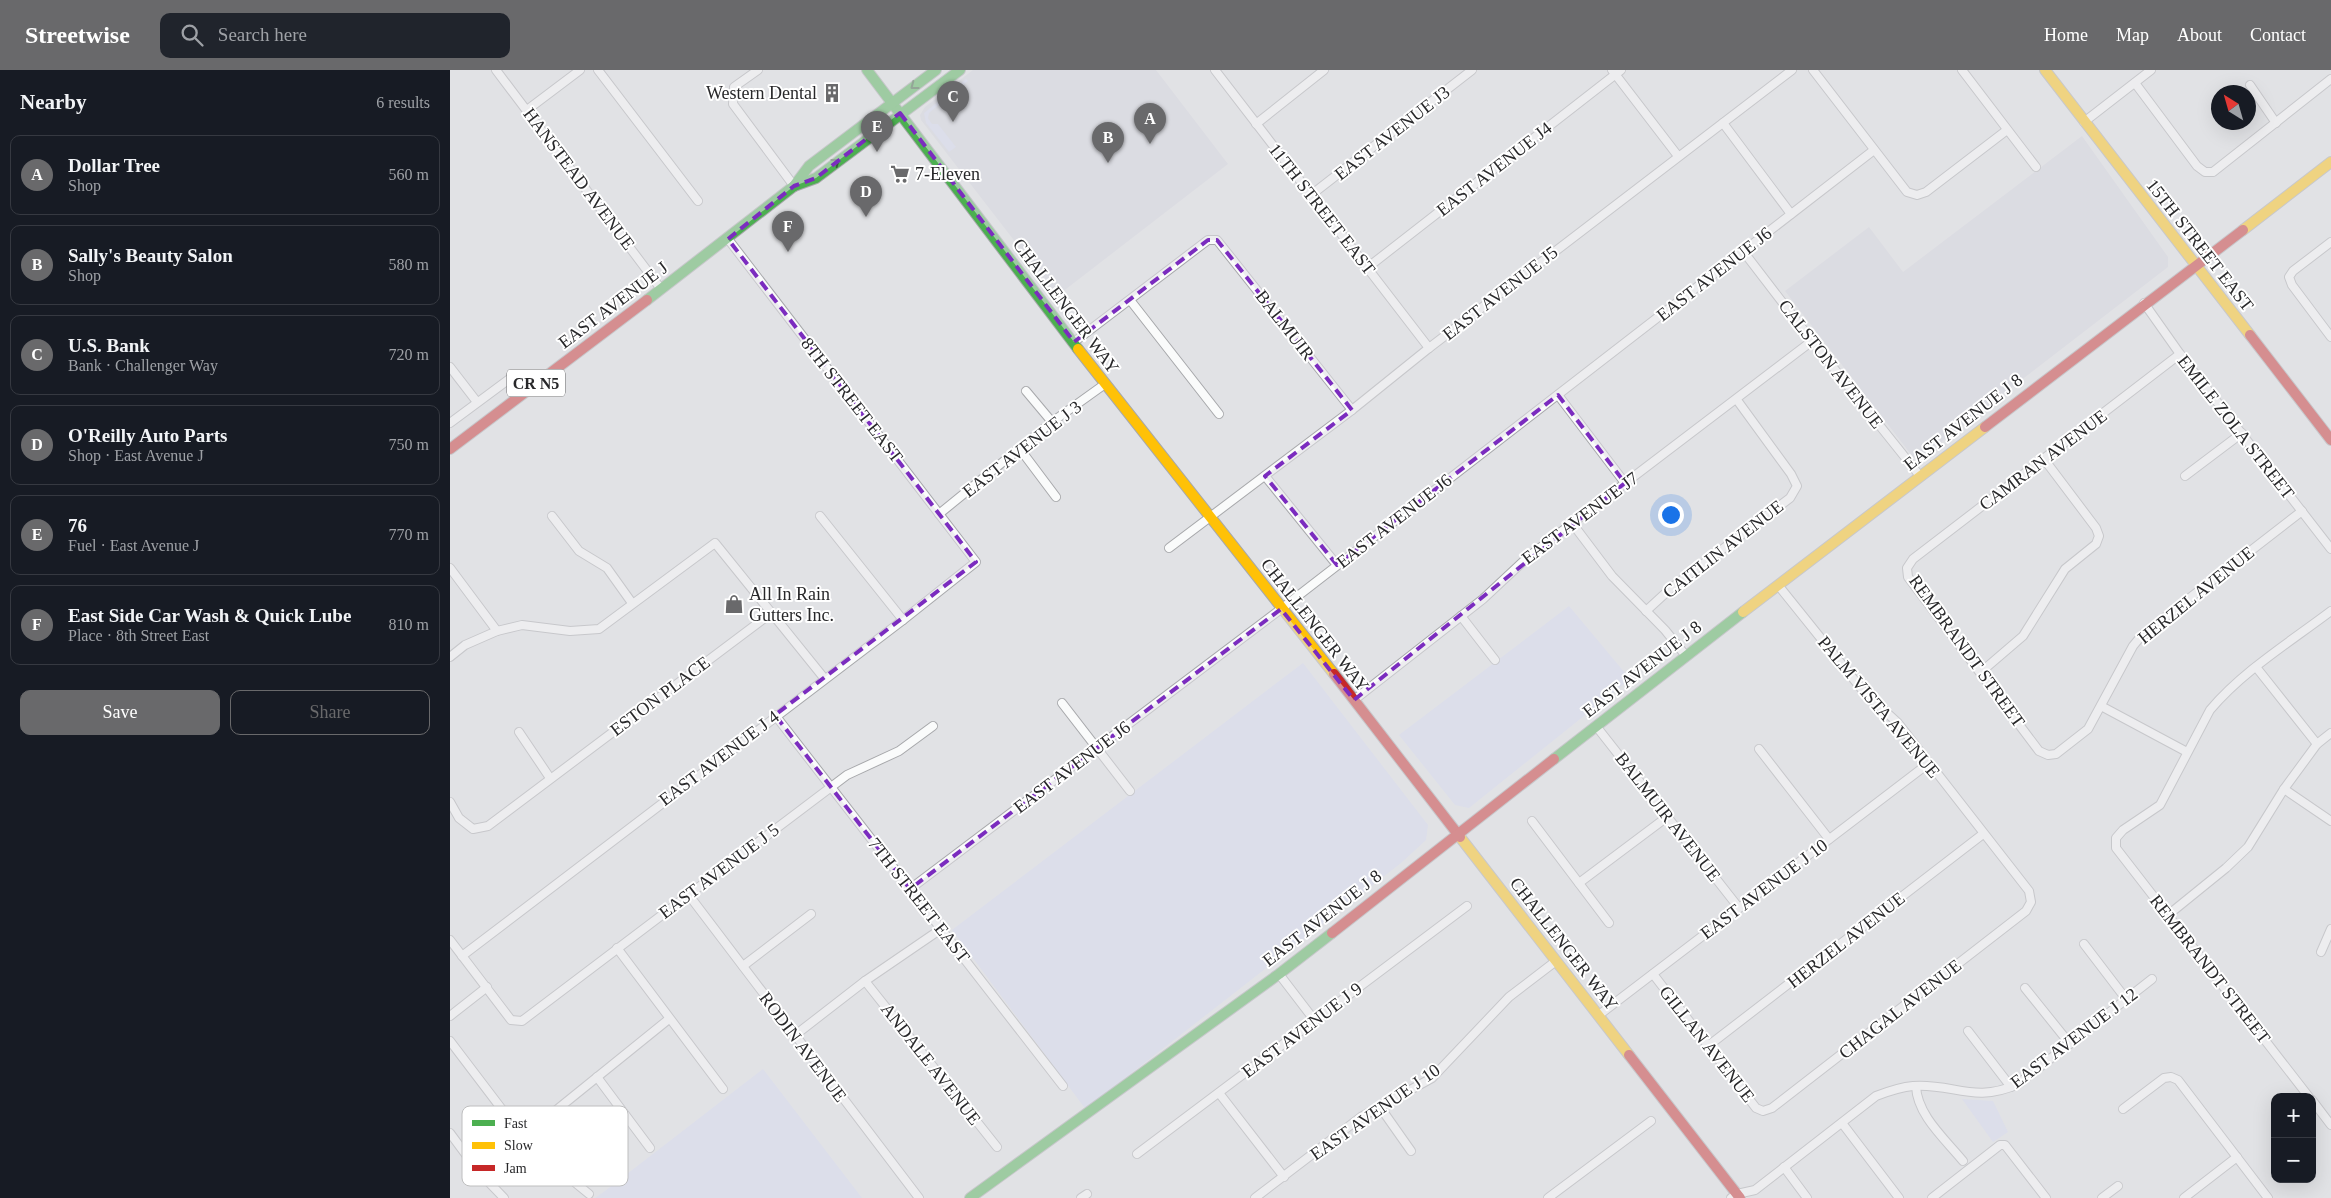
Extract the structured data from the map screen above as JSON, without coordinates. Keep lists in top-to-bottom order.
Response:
{
  "streets": {
    "main road": [
      "15TH STREET EAST",
      "EAST AVENUE J",
      "CHALLENGER WAY",
      "CR N5",
      "EAST AVENUE J 8"
    ],
    "street": [
      "EAST AVENUE J3",
      "EAST AVENUE J4",
      "HANSTEAD AVENUE",
      "11TH STREET EAST",
      "EAST AVENUE J6",
      "EAST AVENUE J5",
      "BALMUIR",
      "CALSTON AVENUE",
      "8TH STREET EAST",
      "EMILE ZOLA STREET",
      "EAST AVENUE J 3",
      "CAMRAN AVENUE",
      "EAST AVENUE J7",
      "CAITLIN AVENUE",
      "HERZEL AVENUE",
      "REMBRANDT STREET",
      "ESTON PLACE",
      "PALM VISTA AVENUE",
      "EAST AVENUE J 4",
      "BALMUIR AVENUE",
      "EAST AVENUE J 5",
      "EAST AVENUE J 10",
      "7TH STREET EAST",
      "CHAGAL AVENUE",
      "EAST AVENUE J 9",
      "EAST AVENUE J 12",
      "GILLAN AVENUE",
      "RODIN AVENUE",
      "ANDALE AVENUE"
    ]
  },
  "crossings": [
    ["EAST AVENUE J3", "11TH STREET EAST"],
    ["EAST AVENUE J4", "11TH STREET EAST"],
    ["HANSTEAD AVENUE", "EAST AVENUE J"],
    ["11TH STREET EAST", "EAST AVENUE J5"],
    ["15TH STREET EAST", "EAST AVENUE J 8"],
    ["EAST AVENUE J6", "CHALLENGER WAY"],
    ["EAST AVENUE J6", "CALSTON AVENUE"],
    ["EAST AVENUE J6", "7TH STREET EAST"],
    ["EAST AVENUE J5", "CHALLENGER WAY"],
    ["EAST AVENUE J5", "BALMUIR"],
    ["EAST AVENUE J", "CHALLENGER WAY"],
    ["EAST AVENUE J", "8TH STREET EAST"],
    ["CHALLENGER WAY", "EAST AVENUE J 8"],
    ["CHALLENGER WAY", "EAST AVENUE J 3"],
    ["CHALLENGER WAY", "EAST AVENUE J7"],
    ["CHALLENGER WAY", "EAST AVENUE J 10"],
    ["CHALLENGER WAY", "EAST AVENUE J 12"],
    ["CALSTON AVENUE", "EAST AVENUE J 8"],
    ["CALSTON AVENUE", "EAST AVENUE J7"],
    ["8TH STREET EAST", "EAST AVENUE J 3"],
    ["8TH STREET EAST", "EAST AVENUE J 4"],
    ["EAST AVENUE J 8", "EMILE ZOLA STREET"],
    ["EAST AVENUE J 8", "PALM VISTA AVENUE"],
    ["EAST AVENUE J 8", "BALMUIR AVENUE"],
    ["EMILE ZOLA STREET", "CAMRAN AVENUE"],
    ["EMILE ZOLA STREET", "HERZEL AVENUE"],
    ["CAMRAN AVENUE", "REMBRANDT STREET"],
    ["EAST AVENUE J7", "CAITLIN AVENUE"],
    ["HERZEL AVENUE", "REMBRANDT STREET"],
    ["HERZEL AVENUE", "PALM VISTA AVENUE"],
    ["HERZEL AVENUE", "GILLAN AVENUE"],
    ["PALM VISTA AVENUE", "EAST AVENUE J 10"],
    ["PALM VISTA AVENUE", "CHAGAL AVENUE"],
    ["EAST AVENUE J 4", "7TH STREET EAST"],
    ["BALMUIR AVENUE", "EAST AVENUE J 10"],
    ["EAST AVENUE J 5", "7TH STREET EAST"],
    ["EAST AVENUE J 5", "RODIN AVENUE"],
    ["EAST AVENUE J 10", "GILLAN AVENUE"],
    ["CHAGAL AVENUE", "GILLAN AVENUE"]
  ],
  "places": {
    "building": ["Western Dental"],
    "supermarket": ["7-Eleven"],
    "shop": ["All In Rain Gutters Inc."]
  },
  "legend": ["Fast", "Slow", "Jam"],
  "north": "top left",
  "page": {
    "header": "Streetwise",
    "search": "Search here",
    "nav": [
      "Home",
      "Map",
      "About",
      "Contact"
    ],
    "heading": ["Nearby", "6 results"],
    "pins": [
      "C",
      "A",
      "E",
      "B",
      "D",
      "F"
    ],
    "list": [
      {
        "mark": "A",
        "name": "Dollar Tree",
        "note": "Shop",
        "value": "560 m"
      },
      {
        "mark": "B",
        "name": "Sally's Beauty Salon",
        "note": "Shop",
        "value": "580 m"
      },
      {
        "mark": "C",
        "name": "U.S. Bank",
        "note": "Bank · Challenger Way",
        "value": "720 m"
      },
      {
        "mark": "D",
        "name": "O'Reilly Auto Parts",
        "note": "Shop · East Avenue J",
        "value": "750 m"
      },
      {
        "mark": "E",
        "name": "76",
        "note": "Fuel · East Avenue J",
        "value": "770 m"
      },
      {
        "mark": "F",
        "name": "East Side Car Wash & Quick Lube",
        "note": "Place · 8th Street East",
        "value": "810 m"
      }
    ],
    "buttons": ["Save", "Share"],
    "map_buttons": ["+", "−"]
  }
}
